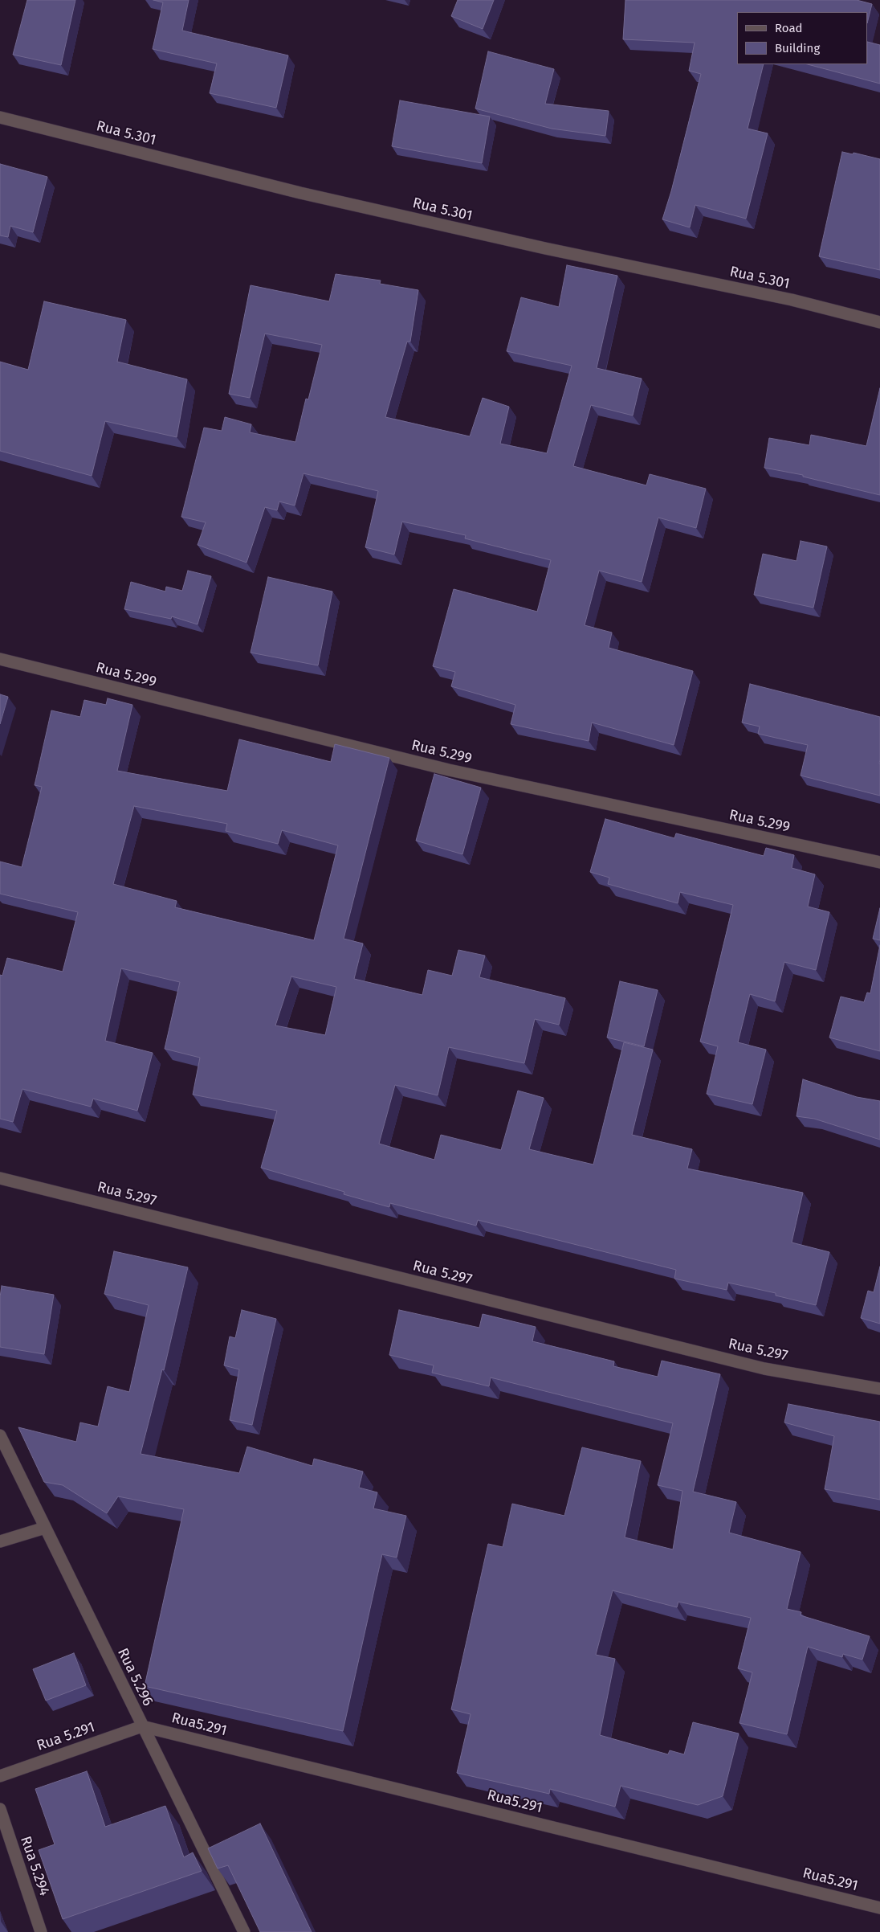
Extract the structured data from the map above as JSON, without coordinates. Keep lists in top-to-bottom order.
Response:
{
  "streets": {
    "street": [
      "Rua 5.301",
      "Rua 5.299",
      "Rua 5.297",
      "Rua 5.296",
      "Rua5.291",
      "Rua 5.291",
      "Rua 5.294"
    ]
  },
  "crossings": [
    ["Rua 5.296", "Rua5.291"],
    ["Rua 5.296", "Rua 5.291"],
    ["Rua5.291", "Rua 5.291"]
  ],
  "legend": ["Road", "Building"]
}
